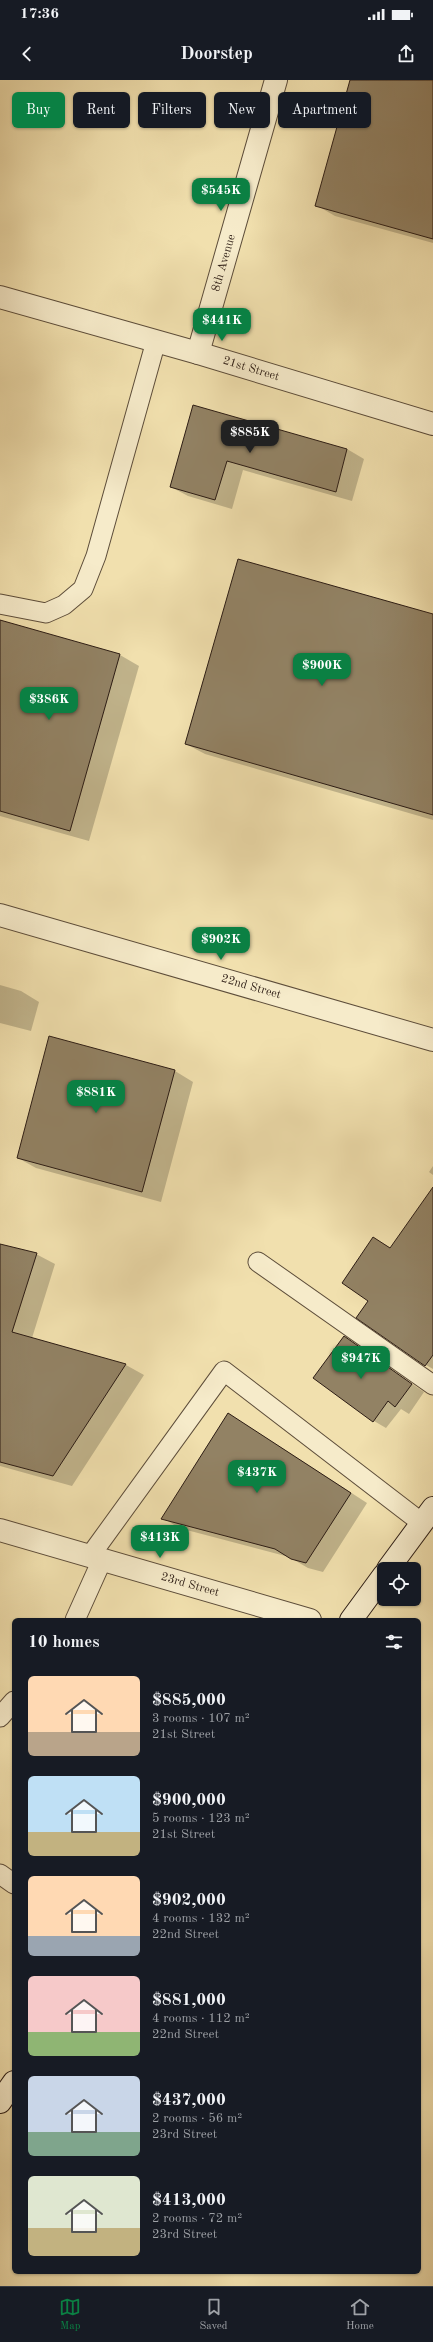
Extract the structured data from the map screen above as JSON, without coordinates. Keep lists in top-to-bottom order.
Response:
{
  "streets": {
    "street": [
      "8th Avenue",
      "21st Street",
      "22nd Street",
      "23rd Street"
    ]
  },
  "crossings": [
    ["8th Avenue", "21st Street"]
  ],
  "page": {
    "status": "17:36",
    "header": "Doorstep",
    "chip": [
      "Buy",
      "Rent",
      "Filters",
      "New",
      "Apartment"
    ],
    "price": [
      "$545K",
      "$441K",
      "$885K",
      "$900K",
      "$386K",
      "$902K",
      "$881K",
      "$947K",
      "$437K",
      "$413K"
    ],
    "heading": "10 homes",
    "list": [
      {
        "name": "$885,000",
        "note": "3 rooms · 107 m² · 21st Street"
      },
      {
        "name": "$900,000",
        "note": "5 rooms · 123 m² · 21st Street"
      },
      {
        "name": "$902,000",
        "note": "4 rooms · 132 m² · 22nd Street"
      },
      {
        "name": "$881,000",
        "note": "4 rooms · 112 m² · 22nd Street"
      },
      {
        "name": "$437,000",
        "note": "2 rooms · 56 m² · 23rd Street"
      },
      {
        "name": "$413,000",
        "note": "2 rooms · 72 m² · 23rd Street"
      }
    ],
    "tabs": ["Map", "Saved", "Home"]
  }
}
